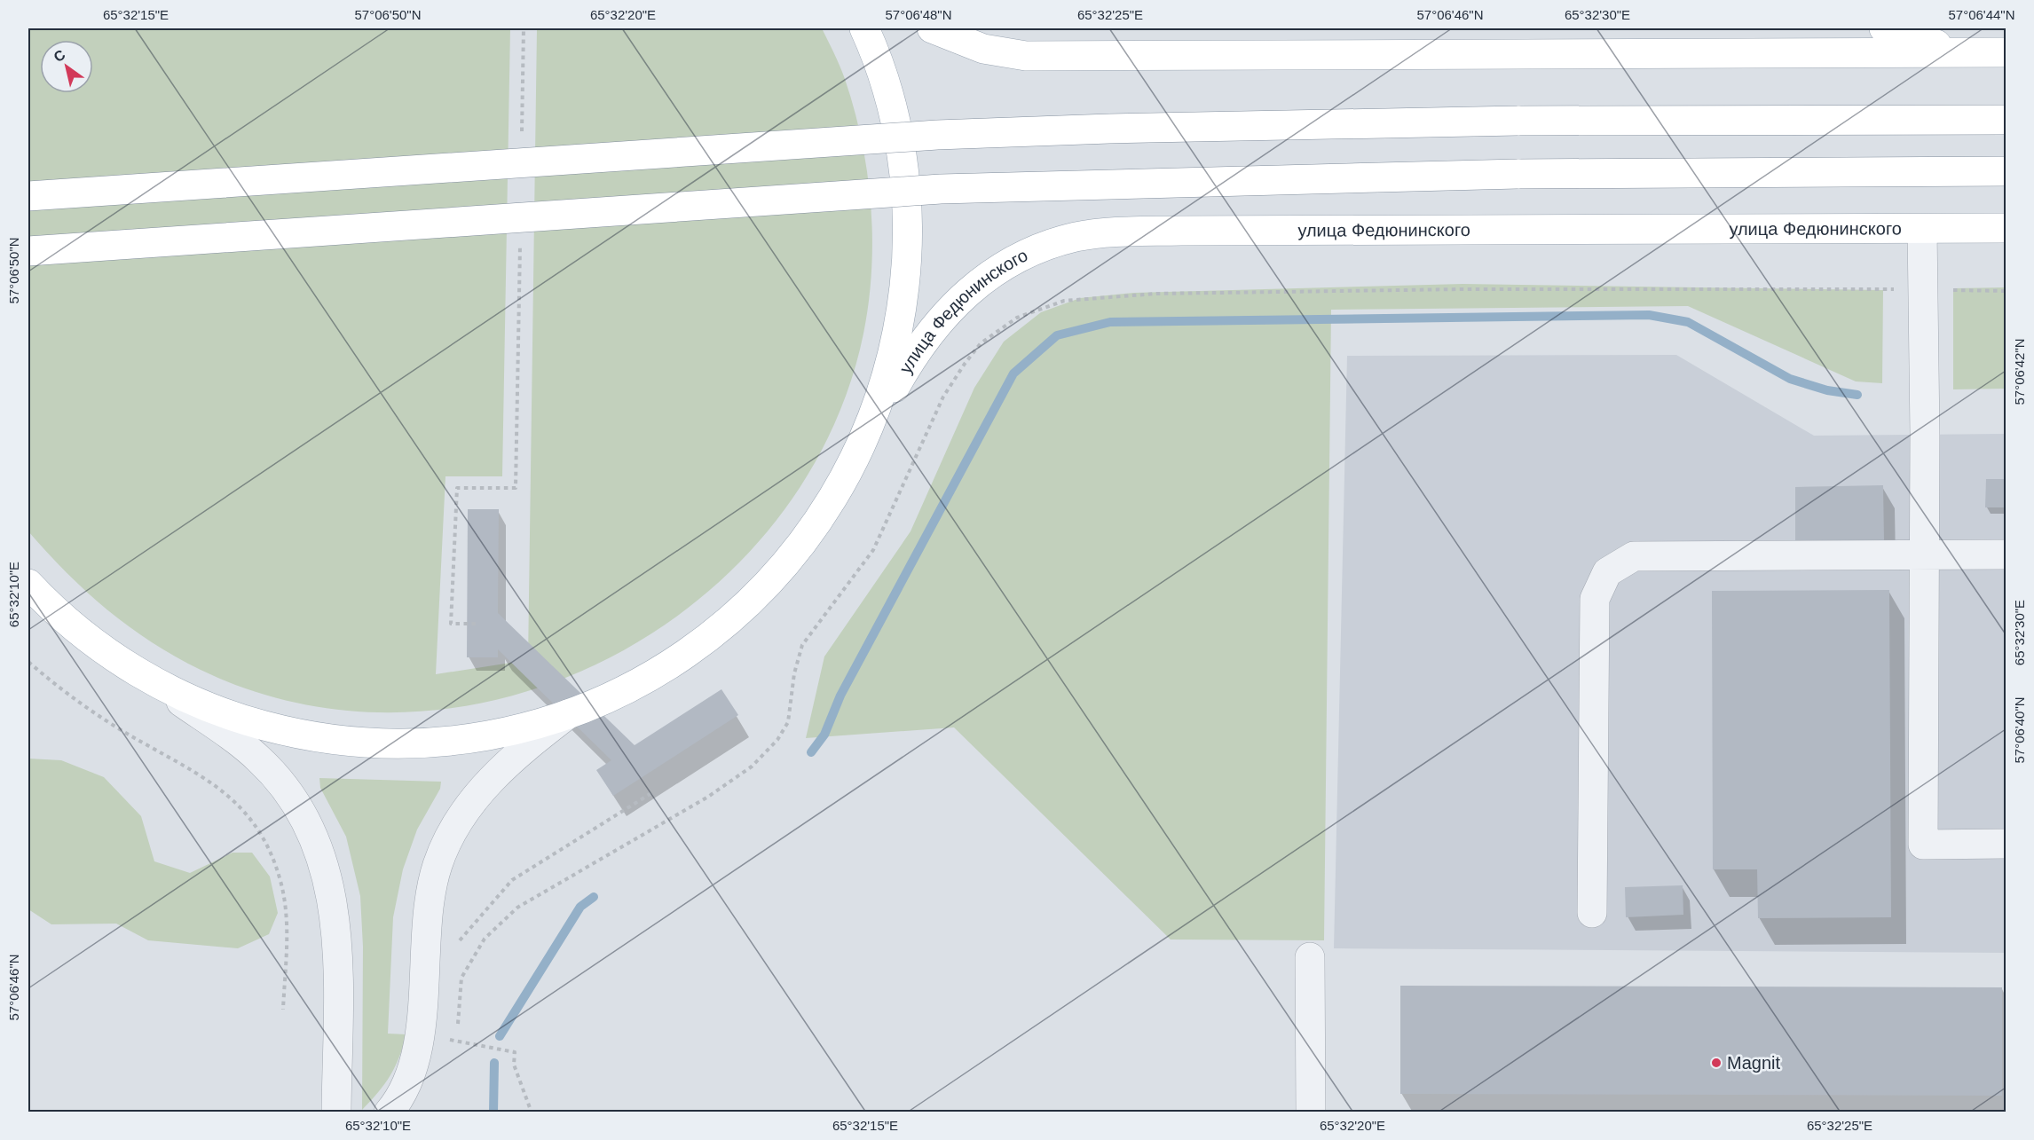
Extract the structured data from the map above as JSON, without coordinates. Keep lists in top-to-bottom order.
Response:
{
  "streets": {
    "main road": ["улица Федюнинского"]
  },
  "places": ["Magnit"],
  "north": "top left",
  "coordinates": [
    "65°32'15\"E",
    "57°06'50\"N",
    "65°32'20\"E",
    "57°06'48\"N",
    "65°32'25\"E",
    "57°06'46\"N",
    "65°32'30\"E",
    "57°06'44\"N",
    "57°06'42\"N",
    "65°32'10\"E",
    "57°06'40\"N"
  ]
}
